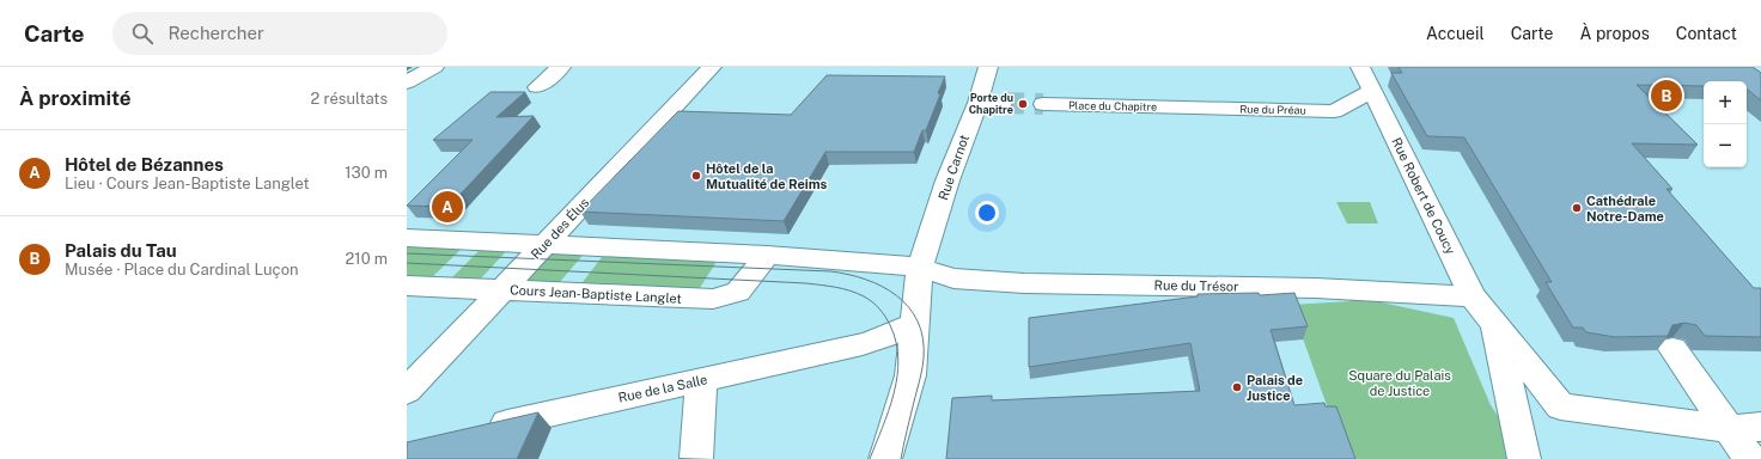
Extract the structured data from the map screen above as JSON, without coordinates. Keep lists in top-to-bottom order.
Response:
{
  "streets": {
    "street": [
      "Place du Chapitre",
      "Rue du Préau",
      "Rue Carnot",
      "Rue Robert de Coucy",
      "Rue des Élus",
      "Rue du Trésor",
      "Cours Jean-Baptiste Langlet",
      "Rue de la Salle"
    ]
  },
  "crossings": [
    ["Place du Chapitre", "Rue du Préau"],
    ["Rue du Préau", "Rue Robert de Coucy"],
    ["Rue Carnot", "Rue du Trésor"],
    ["Rue Carnot", "Rue de la Salle"],
    ["Rue Robert de Coucy", "Rue du Trésor"],
    ["Rue des Élus", "Cours Jean-Baptiste Langlet"]
  ],
  "parks": ["Square du Palais de Justice"],
  "places": [
    "Porte du Chapitre",
    "Hôtel de la Mutualité de Reims",
    "Cathédrale Notre-Dame",
    "Palais de Justice"
  ],
  "page": {
    "header": "Carte",
    "search": "Rechercher",
    "nav": [
      "Accueil",
      "Carte",
      "À propos",
      "Contact"
    ],
    "heading": ["À proximité", "2 résultats"],
    "pins": ["B", "A"],
    "map_buttons": ["+", "−"],
    "list": [
      {
        "mark": "A",
        "name": "Hôtel de Bézannes",
        "note": "Lieu · Cours Jean-Baptiste Langlet",
        "value": "130 m"
      },
      {
        "mark": "B",
        "name": "Palais du Tau",
        "note": "Musée · Place du Cardinal Luçon",
        "value": "210 m"
      }
    ]
  }
}
